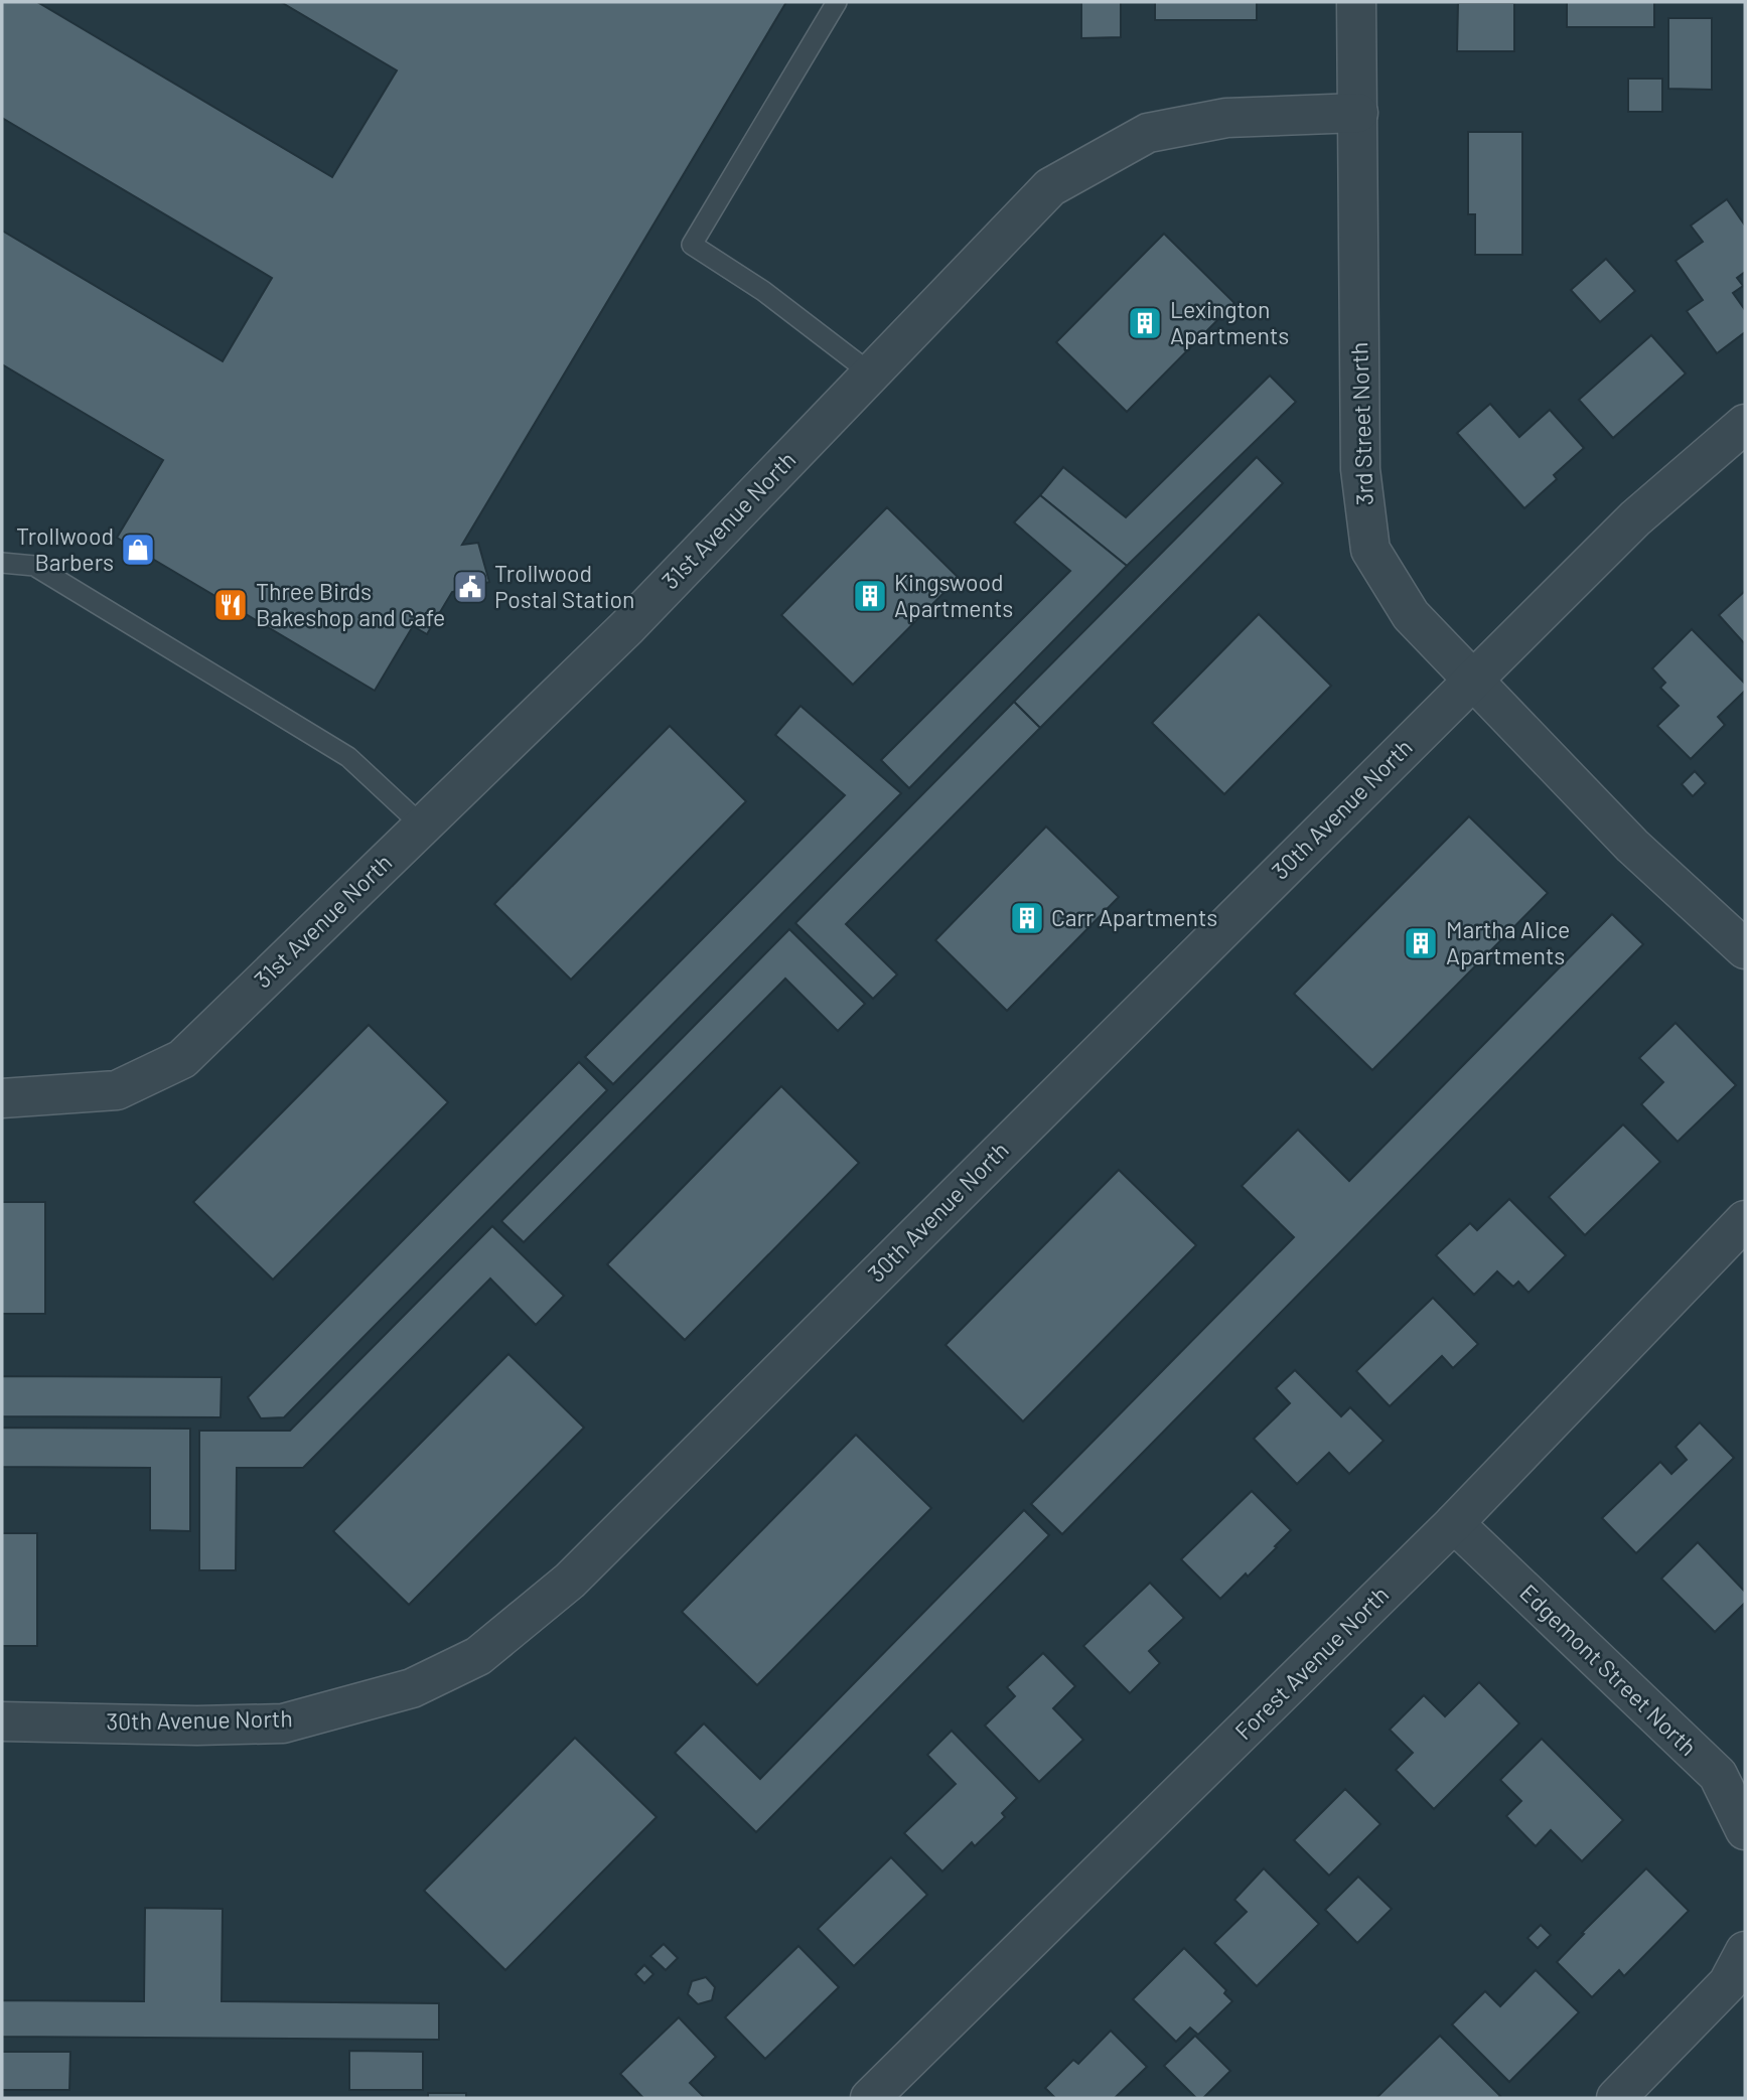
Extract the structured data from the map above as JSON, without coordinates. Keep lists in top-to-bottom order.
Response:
{
  "streets": {
    "street": [
      "3rd Street North",
      "31st Avenue North",
      "30th Avenue North",
      "Forest Avenue North",
      "Edgemont Street North"
    ]
  },
  "crossings": [
    ["3rd Street North", "31st Avenue North"],
    ["3rd Street North", "30th Avenue North"],
    ["Forest Avenue North", "Edgemont Street North"]
  ],
  "places": {
    "building": [
      "Lexington Apartments",
      "Kingswood Apartments",
      "Carr Apartments",
      "Martha Alice Apartments"
    ],
    "shop": ["Trollwood Barbers"],
    "public building": ["Trollwood Postal Station"],
    "restaurant": ["Three Birds Bakeshop and Cafe"]
  }
}
